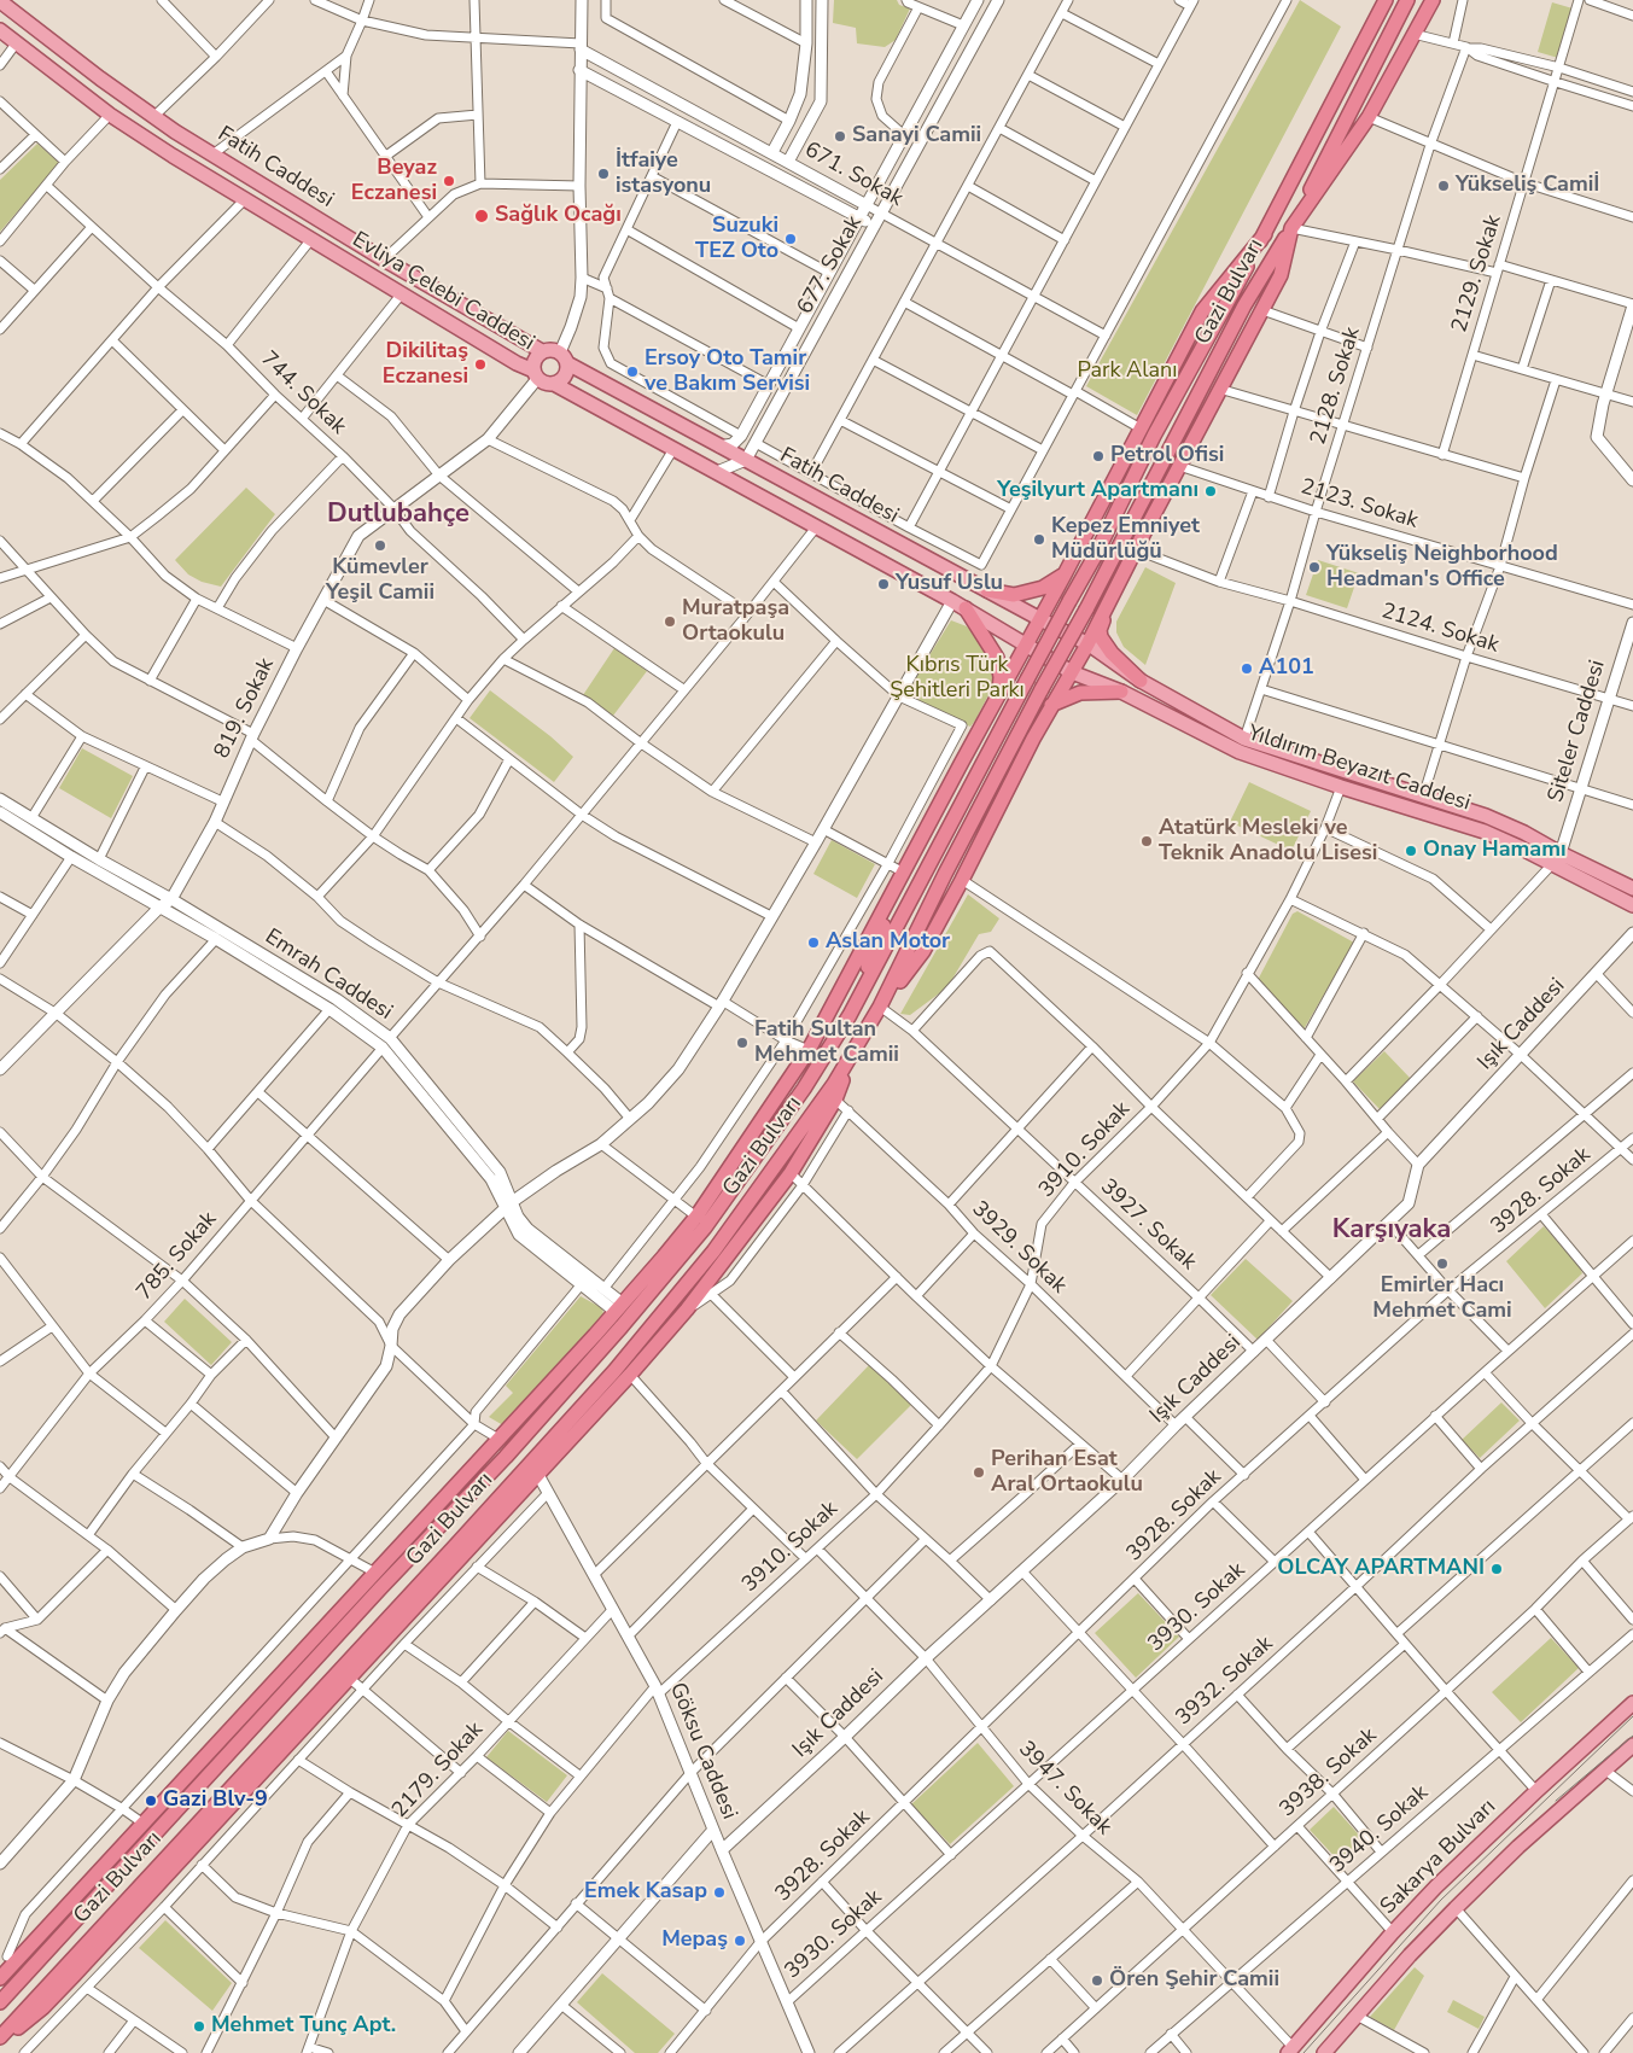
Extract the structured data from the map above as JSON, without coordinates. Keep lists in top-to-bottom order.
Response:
{
  "streets": {
    "highway": ["Gazi Bulvarı"],
    "main road": [
      "Fatih Caddesi",
      "Evliya Çelebi Caddesi",
      "Yıldırım Beyazıt Caddesi",
      "Sakarya Bulvarı"
    ],
    "street": [
      "671. Sokak",
      "677. Sokak",
      "2129. Sokak",
      "2128. Sokak",
      "744. Sokak",
      "2123. Sokak",
      "2124. Sokak",
      "819. Sokak",
      "Siteler Caddesi",
      "Emrah Caddesi",
      "Işık Caddesi",
      "3910. Sokak",
      "3928. Sokak",
      "3927. Sokak",
      "3929. Sokak",
      "785. Sokak",
      "3930. Sokak",
      "3932. Sokak",
      "Göksu Caddesi",
      "2179. Sokak",
      "3938. Sokak",
      "3947. Sokak",
      "3940. Sokak"
    ]
  },
  "crossings": [
    ["Fatih Caddesi", "677. Sokak"],
    ["Fatih Caddesi", "Evliya Çelebi Caddesi"],
    ["Fatih Caddesi", "819. Sokak"],
    ["Fatih Caddesi", "Yıldırım Beyazıt Caddesi"],
    ["671. Sokak", "677. Sokak"],
    ["Evliya Çelebi Caddesi", "819. Sokak"],
    ["Gazi Bulvarı", "3927. Sokak"],
    ["2128. Sokak", "2123. Sokak"],
    ["2128. Sokak", "2124. Sokak"],
    ["2128. Sokak", "Yıldırım Beyazıt Caddesi"],
    ["744. Sokak", "819. Sokak"],
    ["2124. Sokak", "Siteler Caddesi"],
    ["819. Sokak", "Emrah Caddesi"],
    ["Siteler Caddesi", "Yıldırım Beyazıt Caddesi"],
    ["Yıldırım Beyazıt Caddesi", "3910. Sokak"],
    ["Emrah Caddesi", "785. Sokak"],
    ["Işık Caddesi", "3927. Sokak"],
    ["Işık Caddesi", "3929. Sokak"],
    ["Işık Caddesi", "Göksu Caddesi"],
    ["Işık Caddesi", "3947. Sokak"],
    ["3910. Sokak", "3927. Sokak"],
    ["3910. Sokak", "3929. Sokak"],
    ["3910. Sokak", "Göksu Caddesi"],
    ["3910. Sokak", "3947. Sokak"],
    ["3928. Sokak", "Göksu Caddesi"],
    ["3928. Sokak", "3947. Sokak"],
    ["3930. Sokak", "Göksu Caddesi"],
    ["3930. Sokak", "3947. Sokak"],
    ["3932. Sokak", "3947. Sokak"],
    ["Göksu Caddesi", "2179. Sokak"],
    ["3938. Sokak", "3947. Sokak"],
    ["3947. Sokak", "3940. Sokak"],
    ["3947. Sokak", "Sakarya Bulvarı"]
  ],
  "districts": ["Dutlubahçe", "Karşıyaka"],
  "parks": ["Park Alanı", "Kıbrıs Türk Şehitleri Parkı"],
  "places": [
    "Sanayi Camii",
    "İtfaiye istasyonu",
    "Beyaz Eczanesi",
    "Yükseliş Camiİ",
    "Sağlık Ocağı",
    "Suzuki TEZ Oto",
    "Dikilitaş Eczanesi",
    "Ersoy Oto Tamir ve Bakım Servisi",
    "Petrol Ofisi",
    "Yeşilyurt Apartmanı",
    "Kepez Emniyet Müdürlüğü",
    "Kümevler Yeşil Camii",
    "Yükseliş Neighborhood Headman's Office",
    "Yusuf Uslu",
    "Muratpaşa Ortaokulu",
    "A101",
    "Atatürk Mesleki ve Teknik Anadolu Lisesi",
    "Onay Hamamı",
    "Aslan Motor",
    "Fatih Sultan Mehmet Camii",
    "Emirler Hacı Mehmet Cami",
    "Perihan Esat Aral Ortaokulu",
    "OLCAY APARTMANI",
    "Gazi̇ Blv-9",
    "Emek Kasap",
    "Mepaş",
    "Ören Şehir Camii",
    "Mehmet Tunç Apt."
  ]
}
